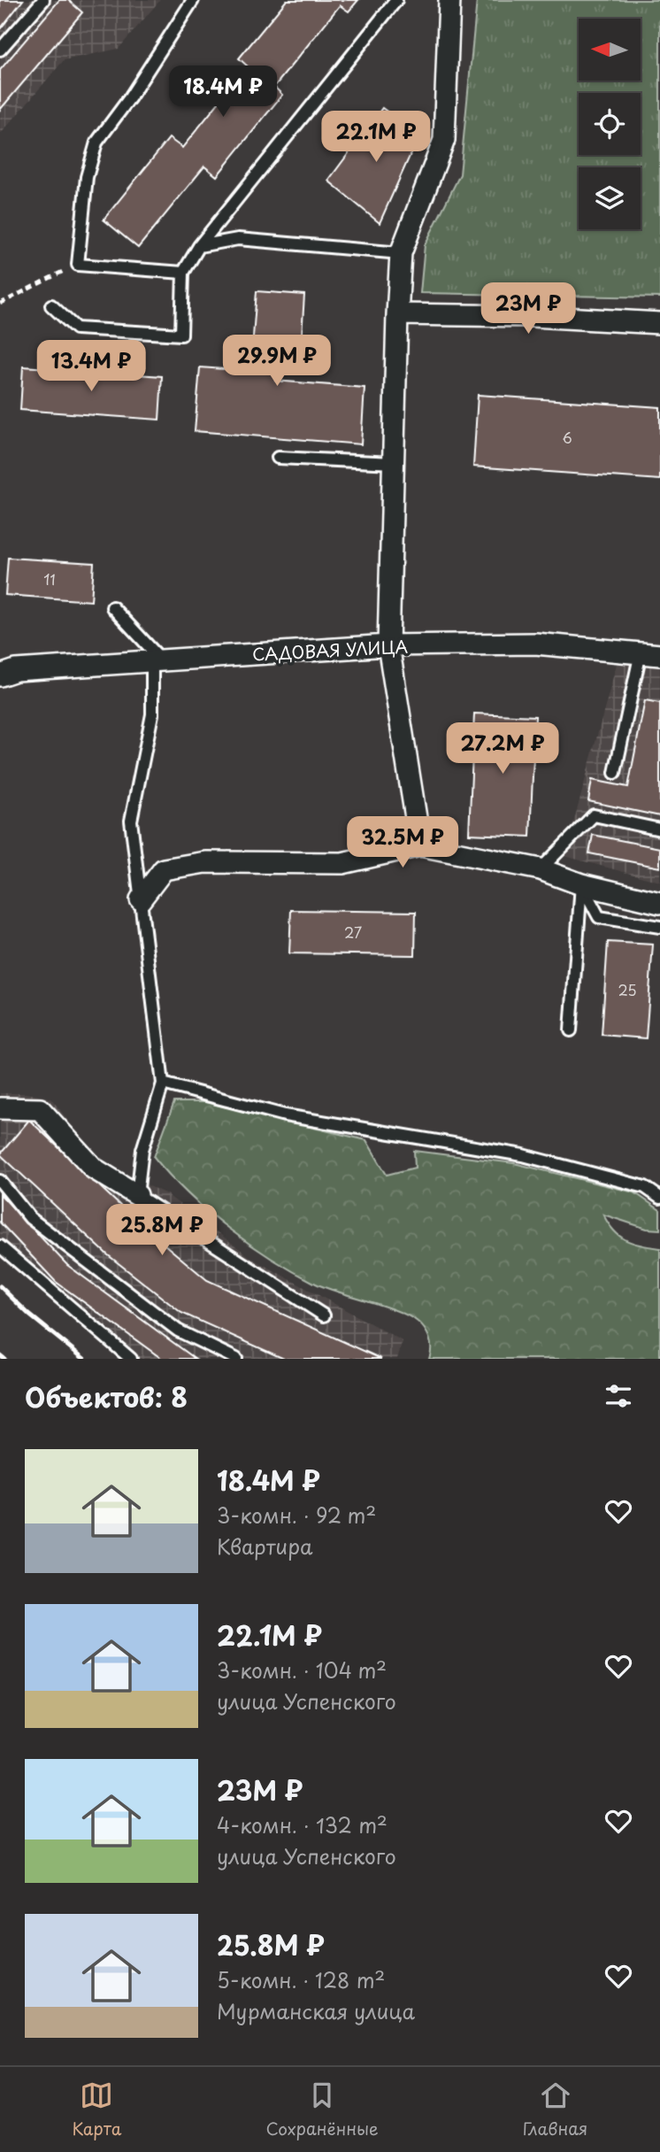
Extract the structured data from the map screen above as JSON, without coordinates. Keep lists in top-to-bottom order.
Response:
{
  "streets": {
    "street": ["САДОВАЯ УЛИЦА"]
  },
  "house_numbers": [
    "6",
    "11",
    "27",
    "25"
  ],
  "north": "left",
  "page": {
    "price": [
      "18.4M ₽",
      "22.1M ₽",
      "23M ₽",
      "29.9M ₽",
      "13.4M ₽",
      "27.2M ₽",
      "32.5M ₽",
      "25.8M ₽"
    ],
    "heading": "Объектов: 8",
    "list": [
      {
        "name": "18.4M ₽",
        "note": "3-комн. · 92 m² · Квартира"
      },
      {
        "name": "22.1M ₽",
        "note": "3-комн. · 104 m² · улица Успенского"
      },
      {
        "name": "23M ₽",
        "note": "4-комн. · 132 m² · улица Успенского"
      },
      {
        "name": "25.8M ₽",
        "note": "5-комн. · 128 m² · Мурманская улица"
      }
    ],
    "tabs": ["Карта", "Сохранённые", "Главная"]
  }
}
